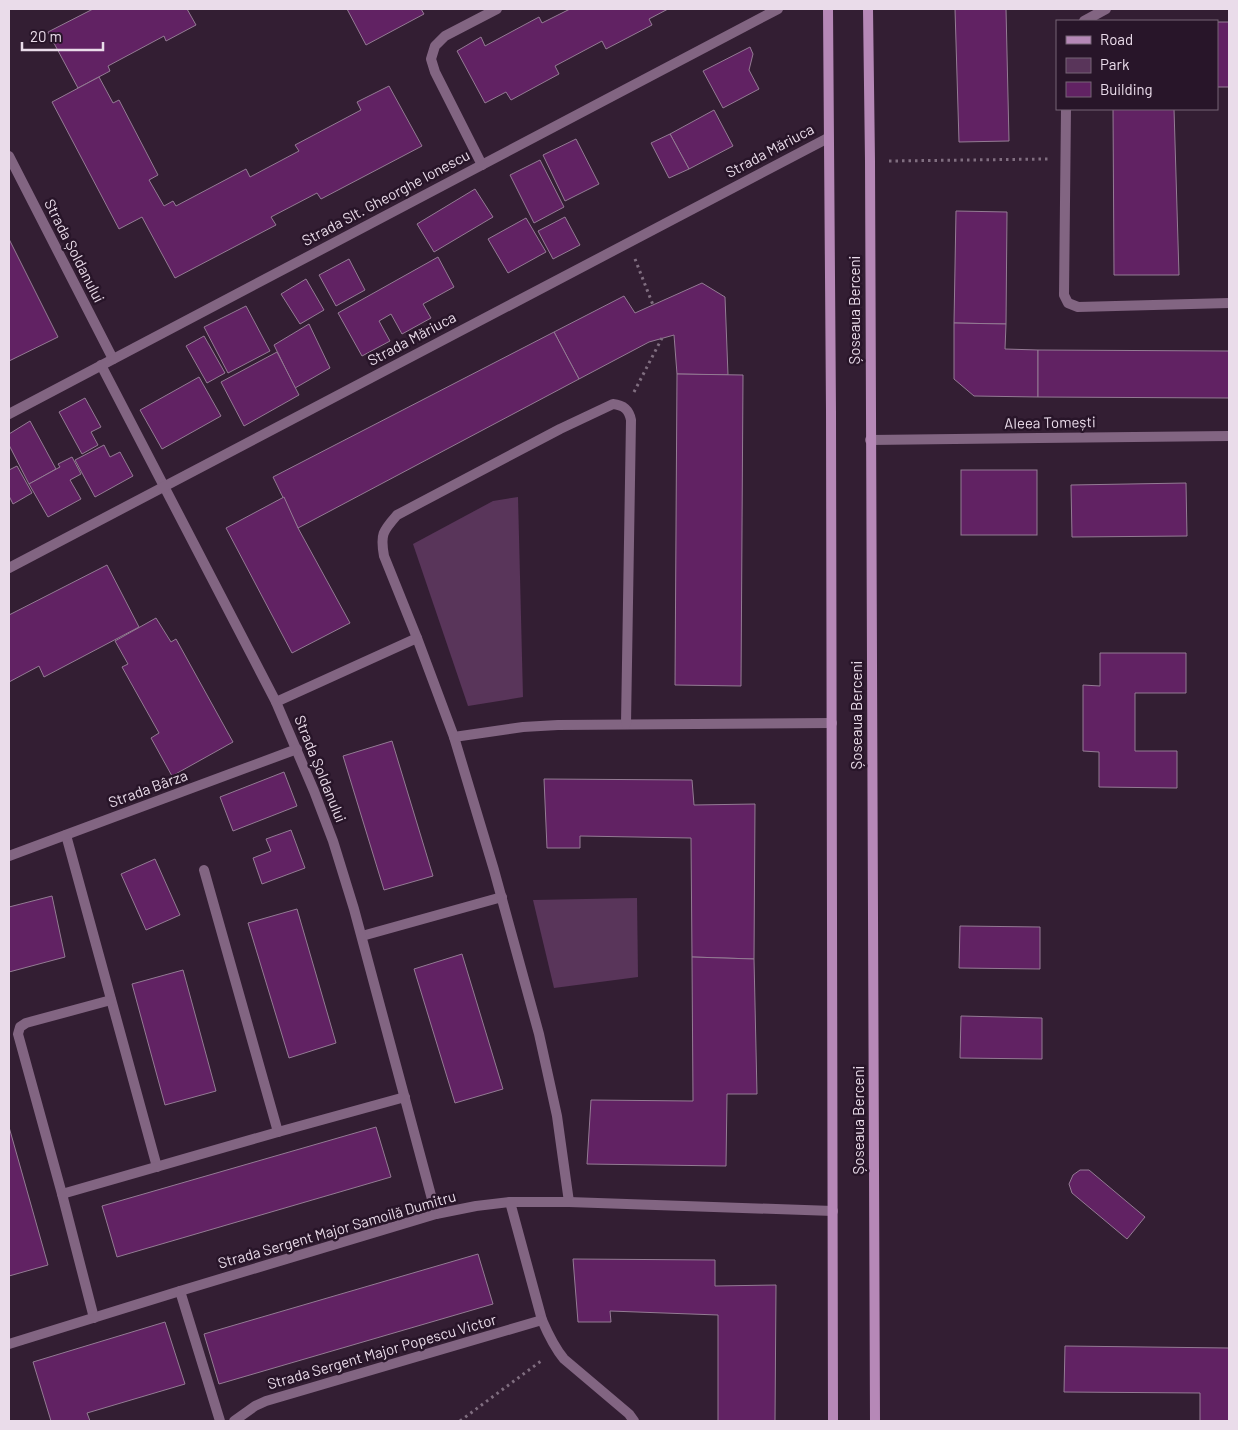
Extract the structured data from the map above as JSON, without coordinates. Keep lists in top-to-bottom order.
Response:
{
  "streets": {
    "main road": ["Șoseaua Berceni"],
    "street": [
      "Strada Măriuca",
      "Strada Slt. Gheorghe Ionescu",
      "Strada Șoldanului",
      "Aleea Tomești",
      "Strada Bârza",
      "Strada Sergent Major Samoilă Dumitru",
      "Strada Sergent Major Popescu Victor"
    ]
  },
  "crossings": [
    ["Strada Măriuca", "Strada Șoldanului"],
    ["Strada Măriuca", "Șoseaua Berceni"],
    ["Strada Slt. Gheorghe Ionescu", "Strada Șoldanului"],
    ["Strada Șoldanului", "Strada Bârza"],
    ["Strada Șoldanului", "Strada Sergent Major Samoilă Dumitru"],
    ["Șoseaua Berceni", "Aleea Tomești"],
    ["Șoseaua Berceni", "Strada Sergent Major Samoilă Dumitru"]
  ],
  "legend": ["Road", "Park", "Building"],
  "scale_bar": "20 m"
}
